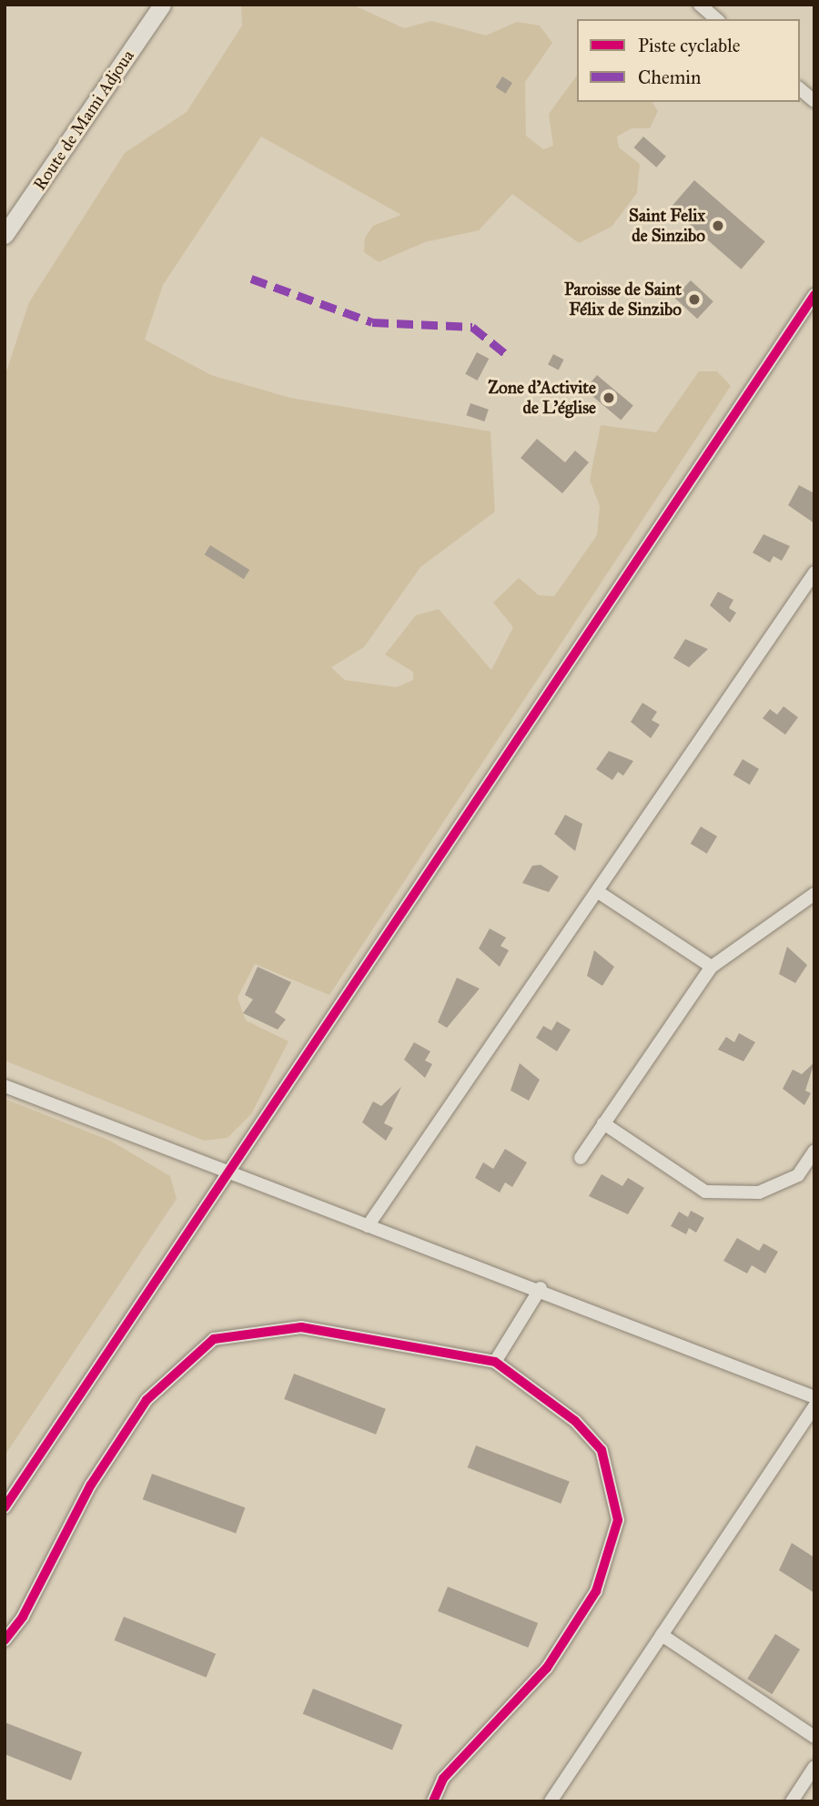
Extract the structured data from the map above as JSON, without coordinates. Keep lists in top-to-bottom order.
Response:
{
  "streets": {
    "street": ["Route de Mami Adjoua"]
  },
  "places": ["Saint Felix de Sinzibo", "Paroisse de Saint Félix de Sinzibo", "Zone d'Activite de L'église"],
  "legend": ["Piste cyclable", "Chemin"]
}
